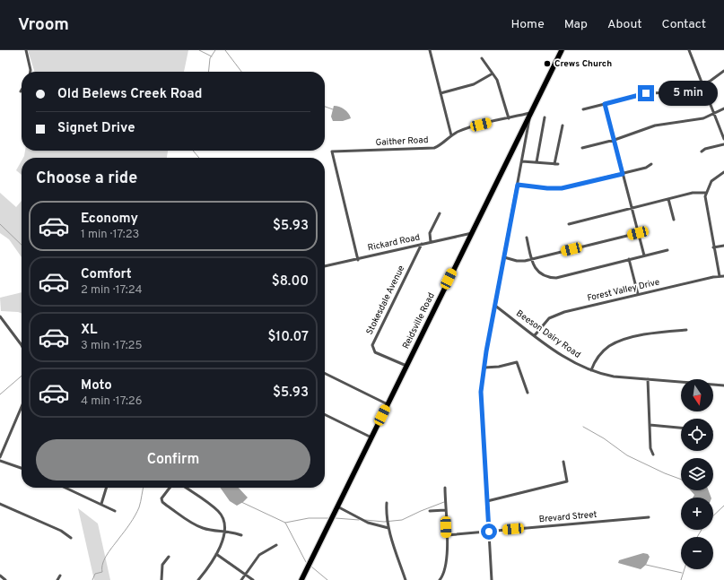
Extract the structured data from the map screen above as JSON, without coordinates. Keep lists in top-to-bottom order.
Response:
{
  "streets": {
    "highway": ["Reidsville Road"],
    "street": [
      "Gaither Road",
      "Rickard Road",
      "Forest Valley Drive",
      "Stokesdale Avenue",
      "Beeson Dairy Road",
      "Brevard Street"
    ]
  },
  "crossings": [
    ["Gaither Road", "Rickard Road"],
    ["Gaither Road", "Reidsville Road"],
    ["Rickard Road", "Stokesdale Avenue"],
    ["Rickard Road", "Reidsville Road"],
    ["Forest Valley Drive", "Beeson Dairy Road"],
    ["Stokesdale Avenue", "Reidsville Road"]
  ],
  "places": ["Crews Church"],
  "north": "bottom",
  "page": {
    "header": "Vroom",
    "nav": [
      "Home",
      "Map",
      "About",
      "Contact"
    ],
    "banner": ["Old Belews Creek Road", "Signet Drive"],
    "bubble": "5 min",
    "heading": "Choose a ride",
    "list": [
      {
        "name": "Economy",
        "note": "1 min · 17:23",
        "value": "$5.93"
      },
      {
        "name": "Comfort",
        "note": "2 min · 17:24",
        "value": "$8.00"
      },
      {
        "name": "XL",
        "note": "3 min · 17:25",
        "value": "$10.07"
      },
      {
        "name": "Moto",
        "note": "4 min · 17:26",
        "value": "$5.93"
      }
    ],
    "map_buttons": ["+", "−"],
    "buttons": "Confirm"
  }
}
